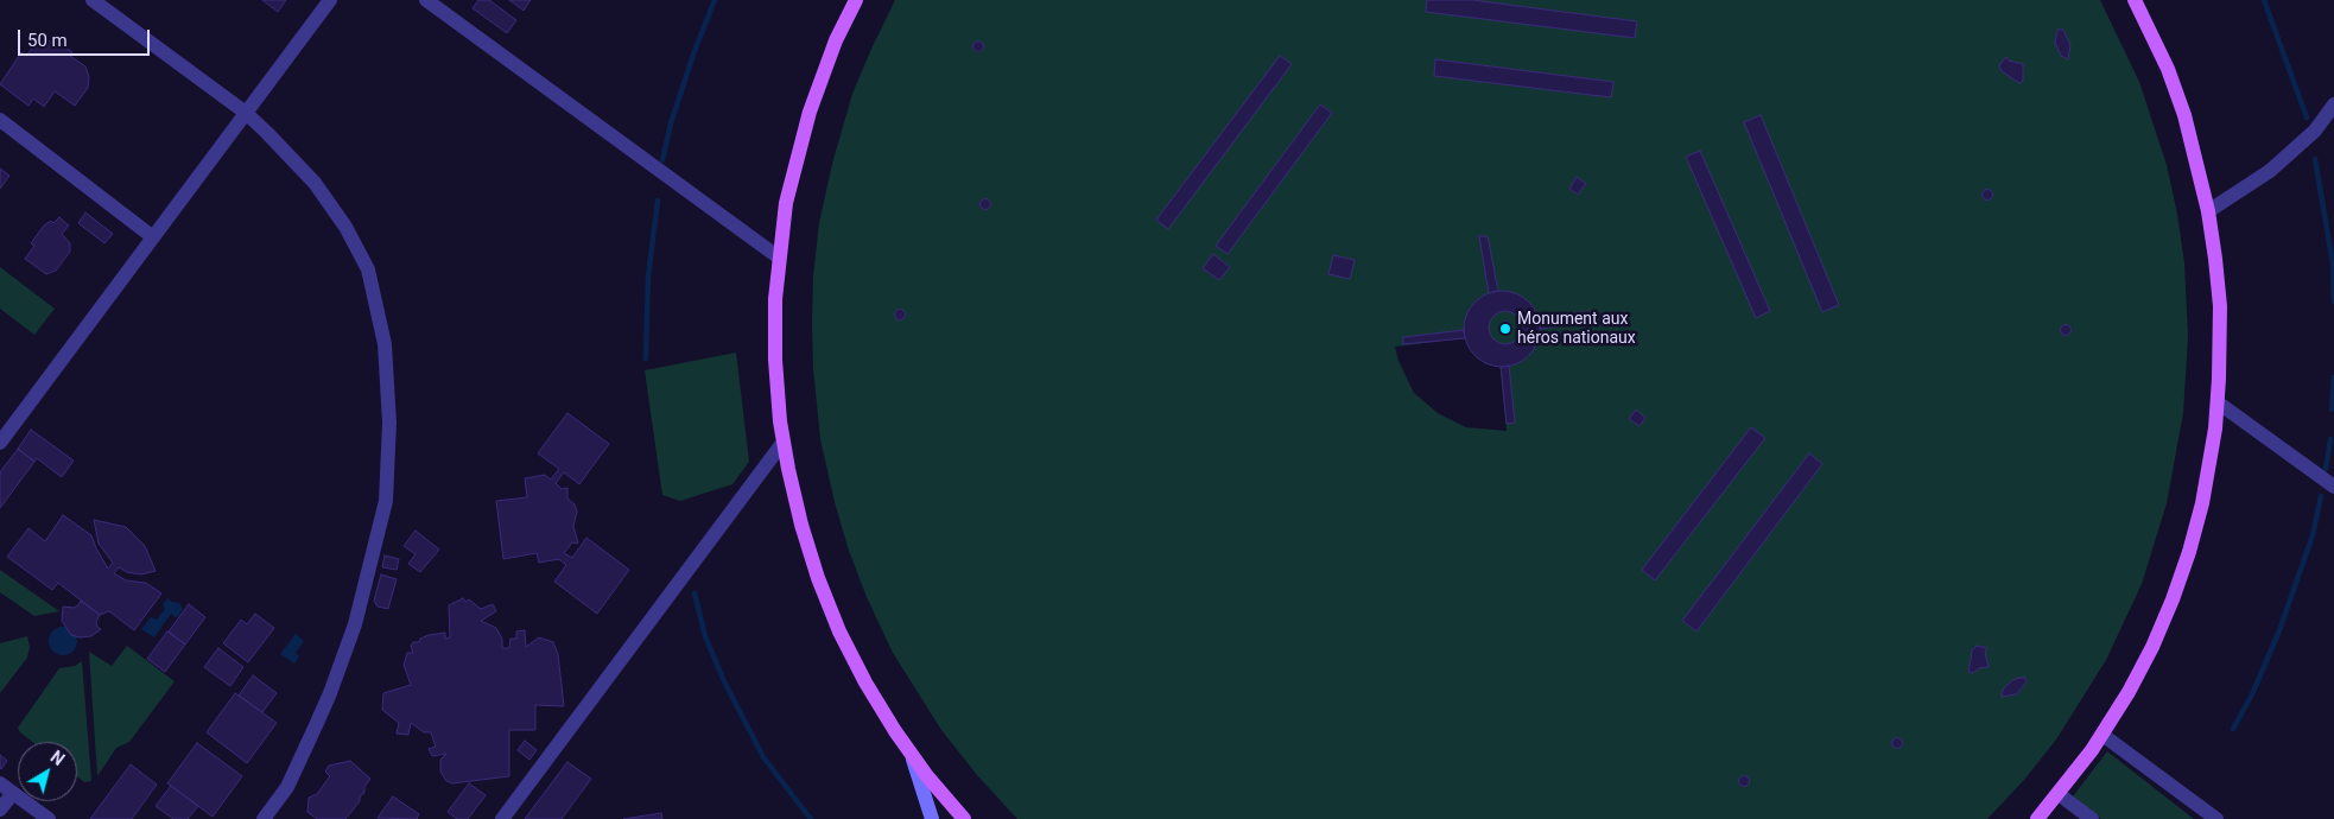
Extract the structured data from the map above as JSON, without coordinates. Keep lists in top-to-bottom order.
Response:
{
  "places": ["Monument aux héros nationaux"],
  "scale_bar": "50 m",
  "north": "top right"
}
